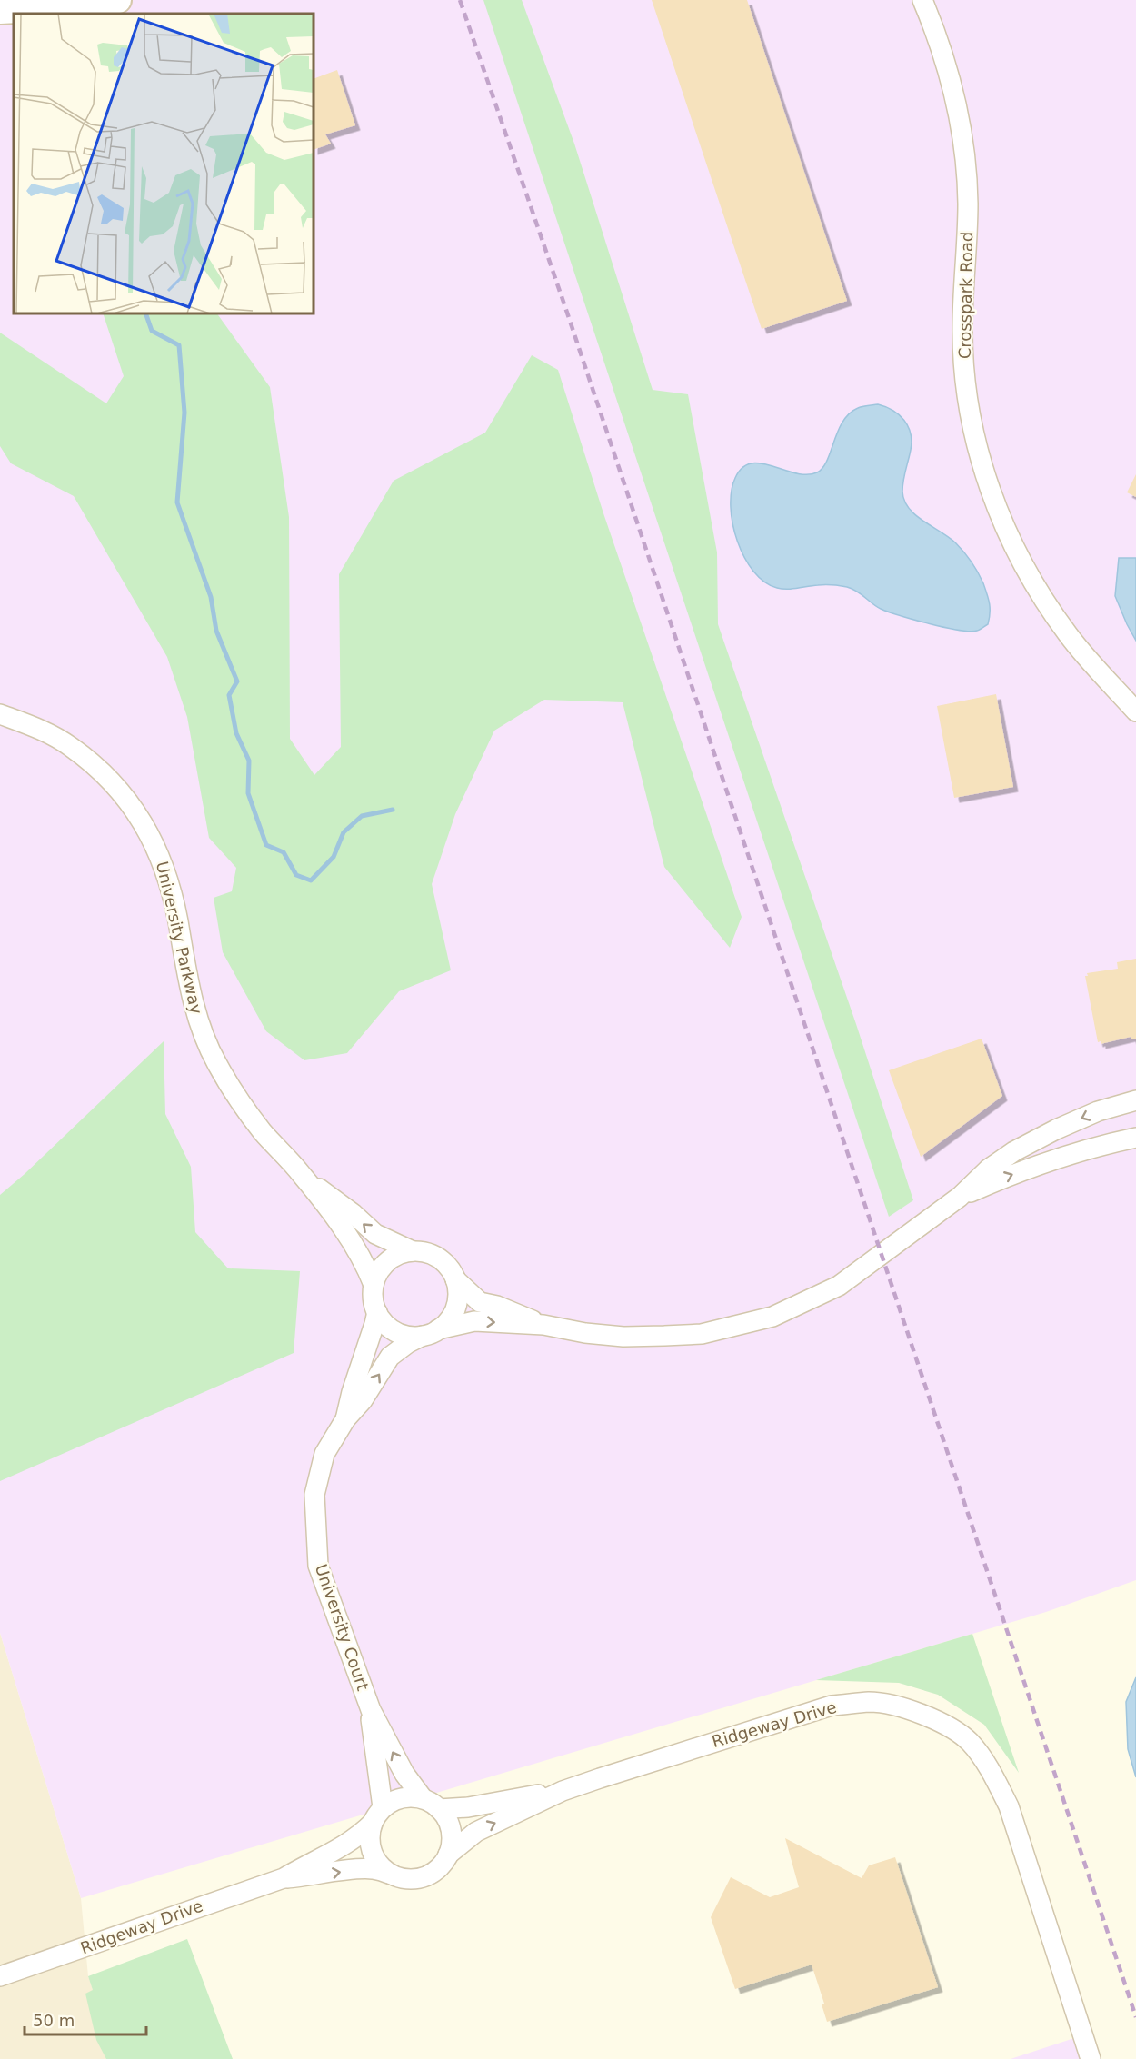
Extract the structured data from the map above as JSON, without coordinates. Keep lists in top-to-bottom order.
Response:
{
  "streets": {
    "street": [
      "Crosspark Road",
      "University Parkway",
      "University Court",
      "Ridgeway Drive"
    ]
  },
  "crossings": [
    ["University Parkway", "University Court"],
    ["University Court", "Ridgeway Drive"]
  ],
  "scale_bar": "50 m"
}
